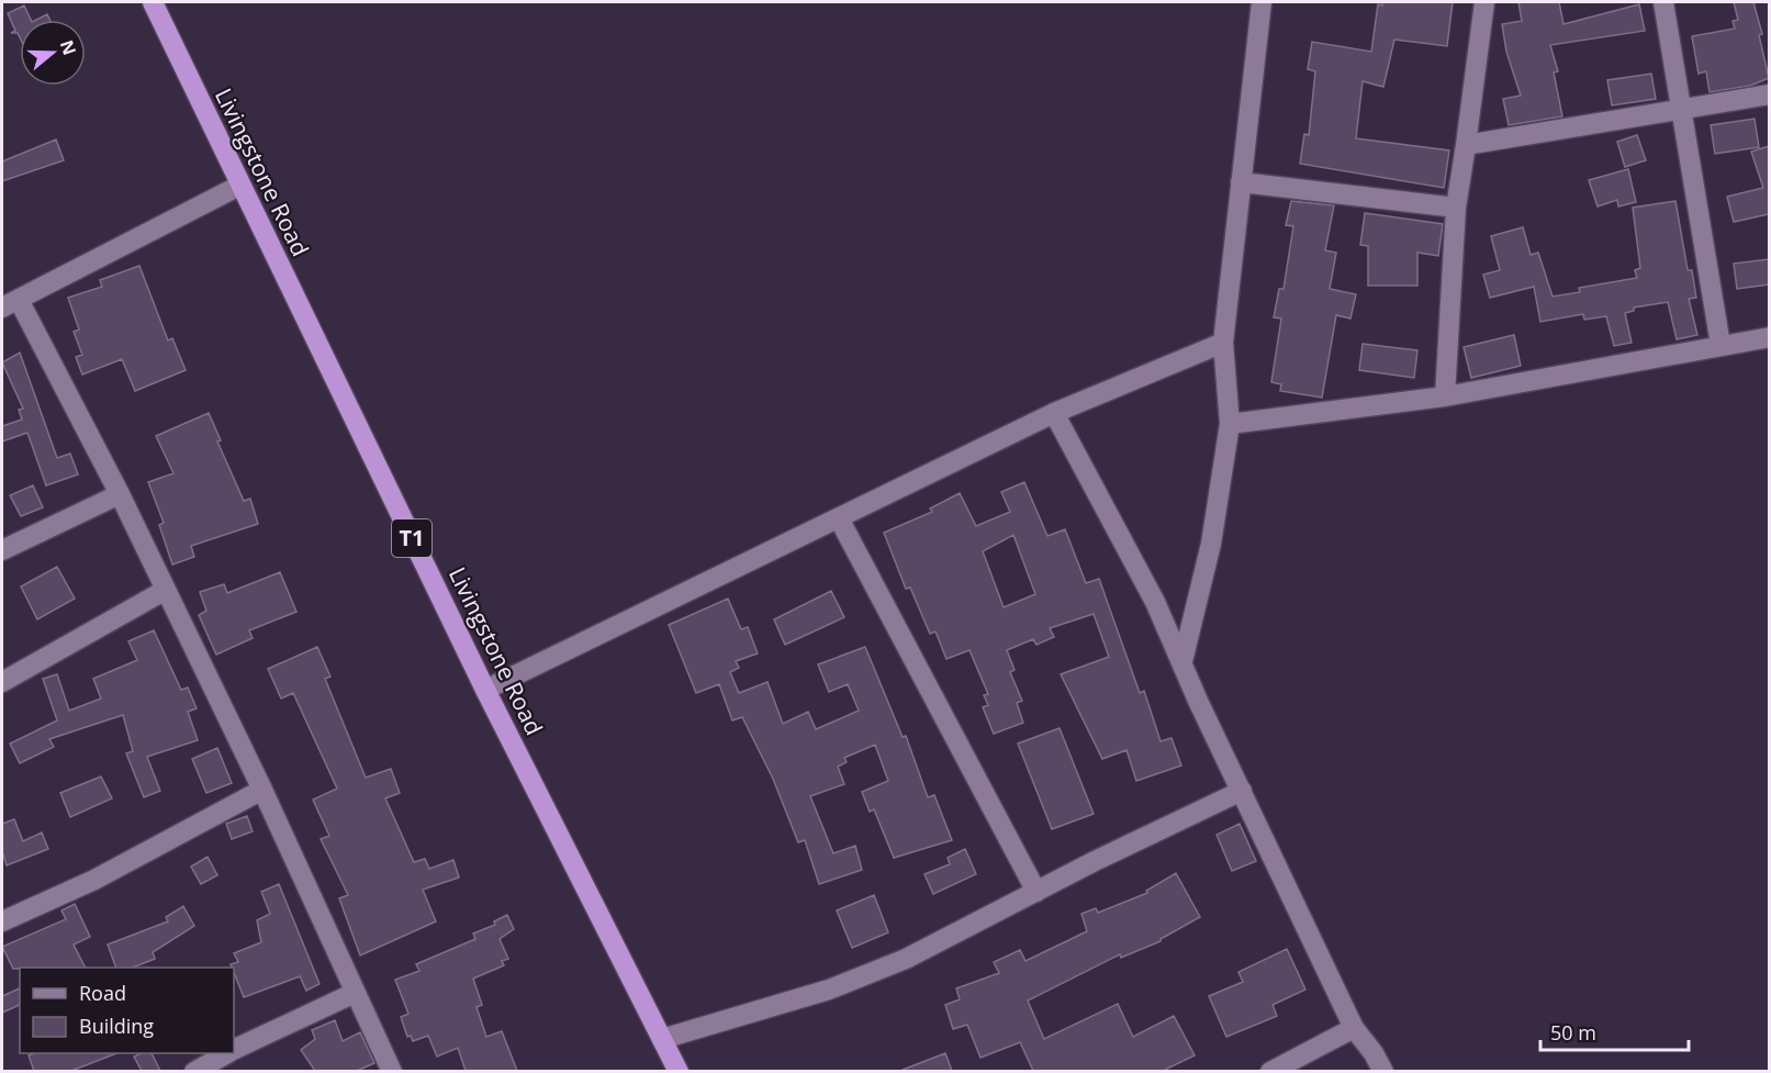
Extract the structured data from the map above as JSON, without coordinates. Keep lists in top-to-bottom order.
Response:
{
  "streets": {
    "highway": ["Livingstone Road", "T1"]
  },
  "legend": ["Road", "Building"],
  "scale_bar": "50 m",
  "north": "right"
}
